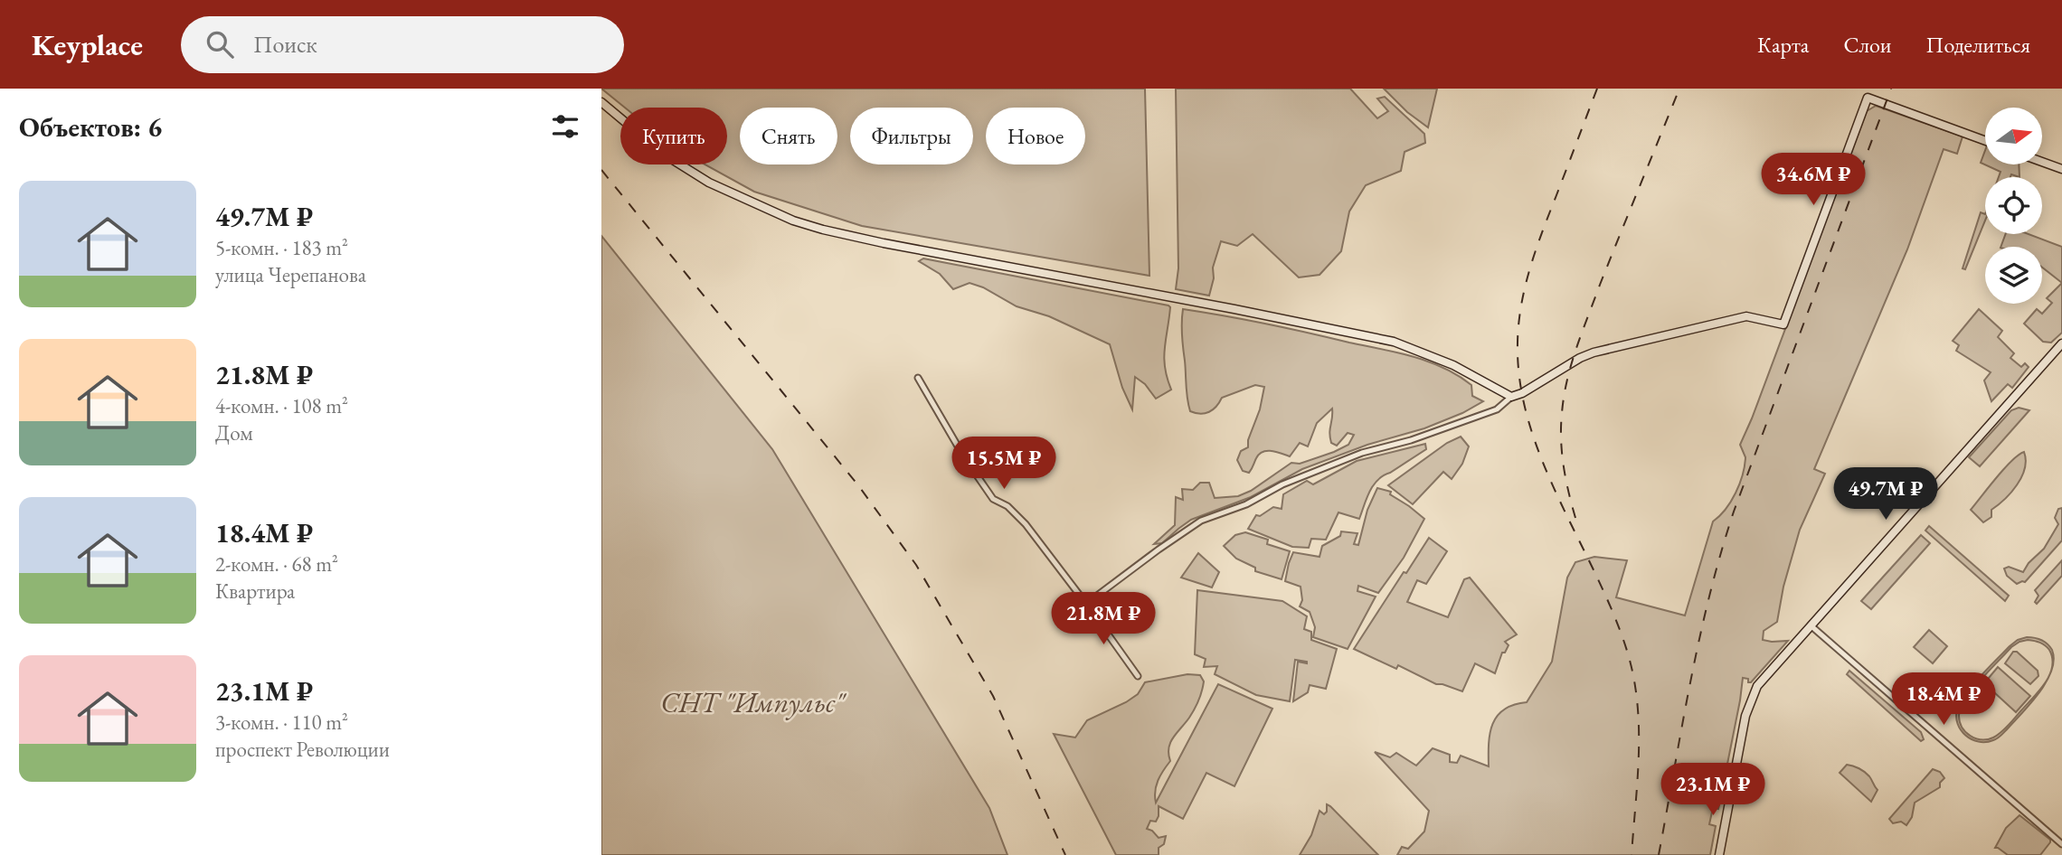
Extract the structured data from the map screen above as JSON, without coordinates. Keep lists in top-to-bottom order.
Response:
{
  "parks": ["СНТ \"Импульс\""],
  "north": "right",
  "page": {
    "header": "Keyplace",
    "search": "Поиск",
    "nav": ["Карта", "Слои", "Поделиться"],
    "heading": "Объектов: 6",
    "chip": [
      "Купить",
      "Снять",
      "Фильтры",
      "Новое"
    ],
    "price": [
      "34.6M ₽",
      "15.5M ₽",
      "49.7M ₽",
      "21.8M ₽",
      "18.4M ₽",
      "23.1M ₽"
    ],
    "list": [
      {
        "name": "49.7M ₽",
        "note": "5-комн. · 183 m² · улица Черепанова"
      },
      {
        "name": "21.8M ₽",
        "note": "4-комн. · 108 m² · Дом"
      },
      {
        "name": "18.4M ₽",
        "note": "2-комн. · 68 m² · Квартира"
      },
      {
        "name": "23.1M ₽",
        "note": "3-комн. · 110 m² · проспект Революции"
      }
    ]
  }
}
